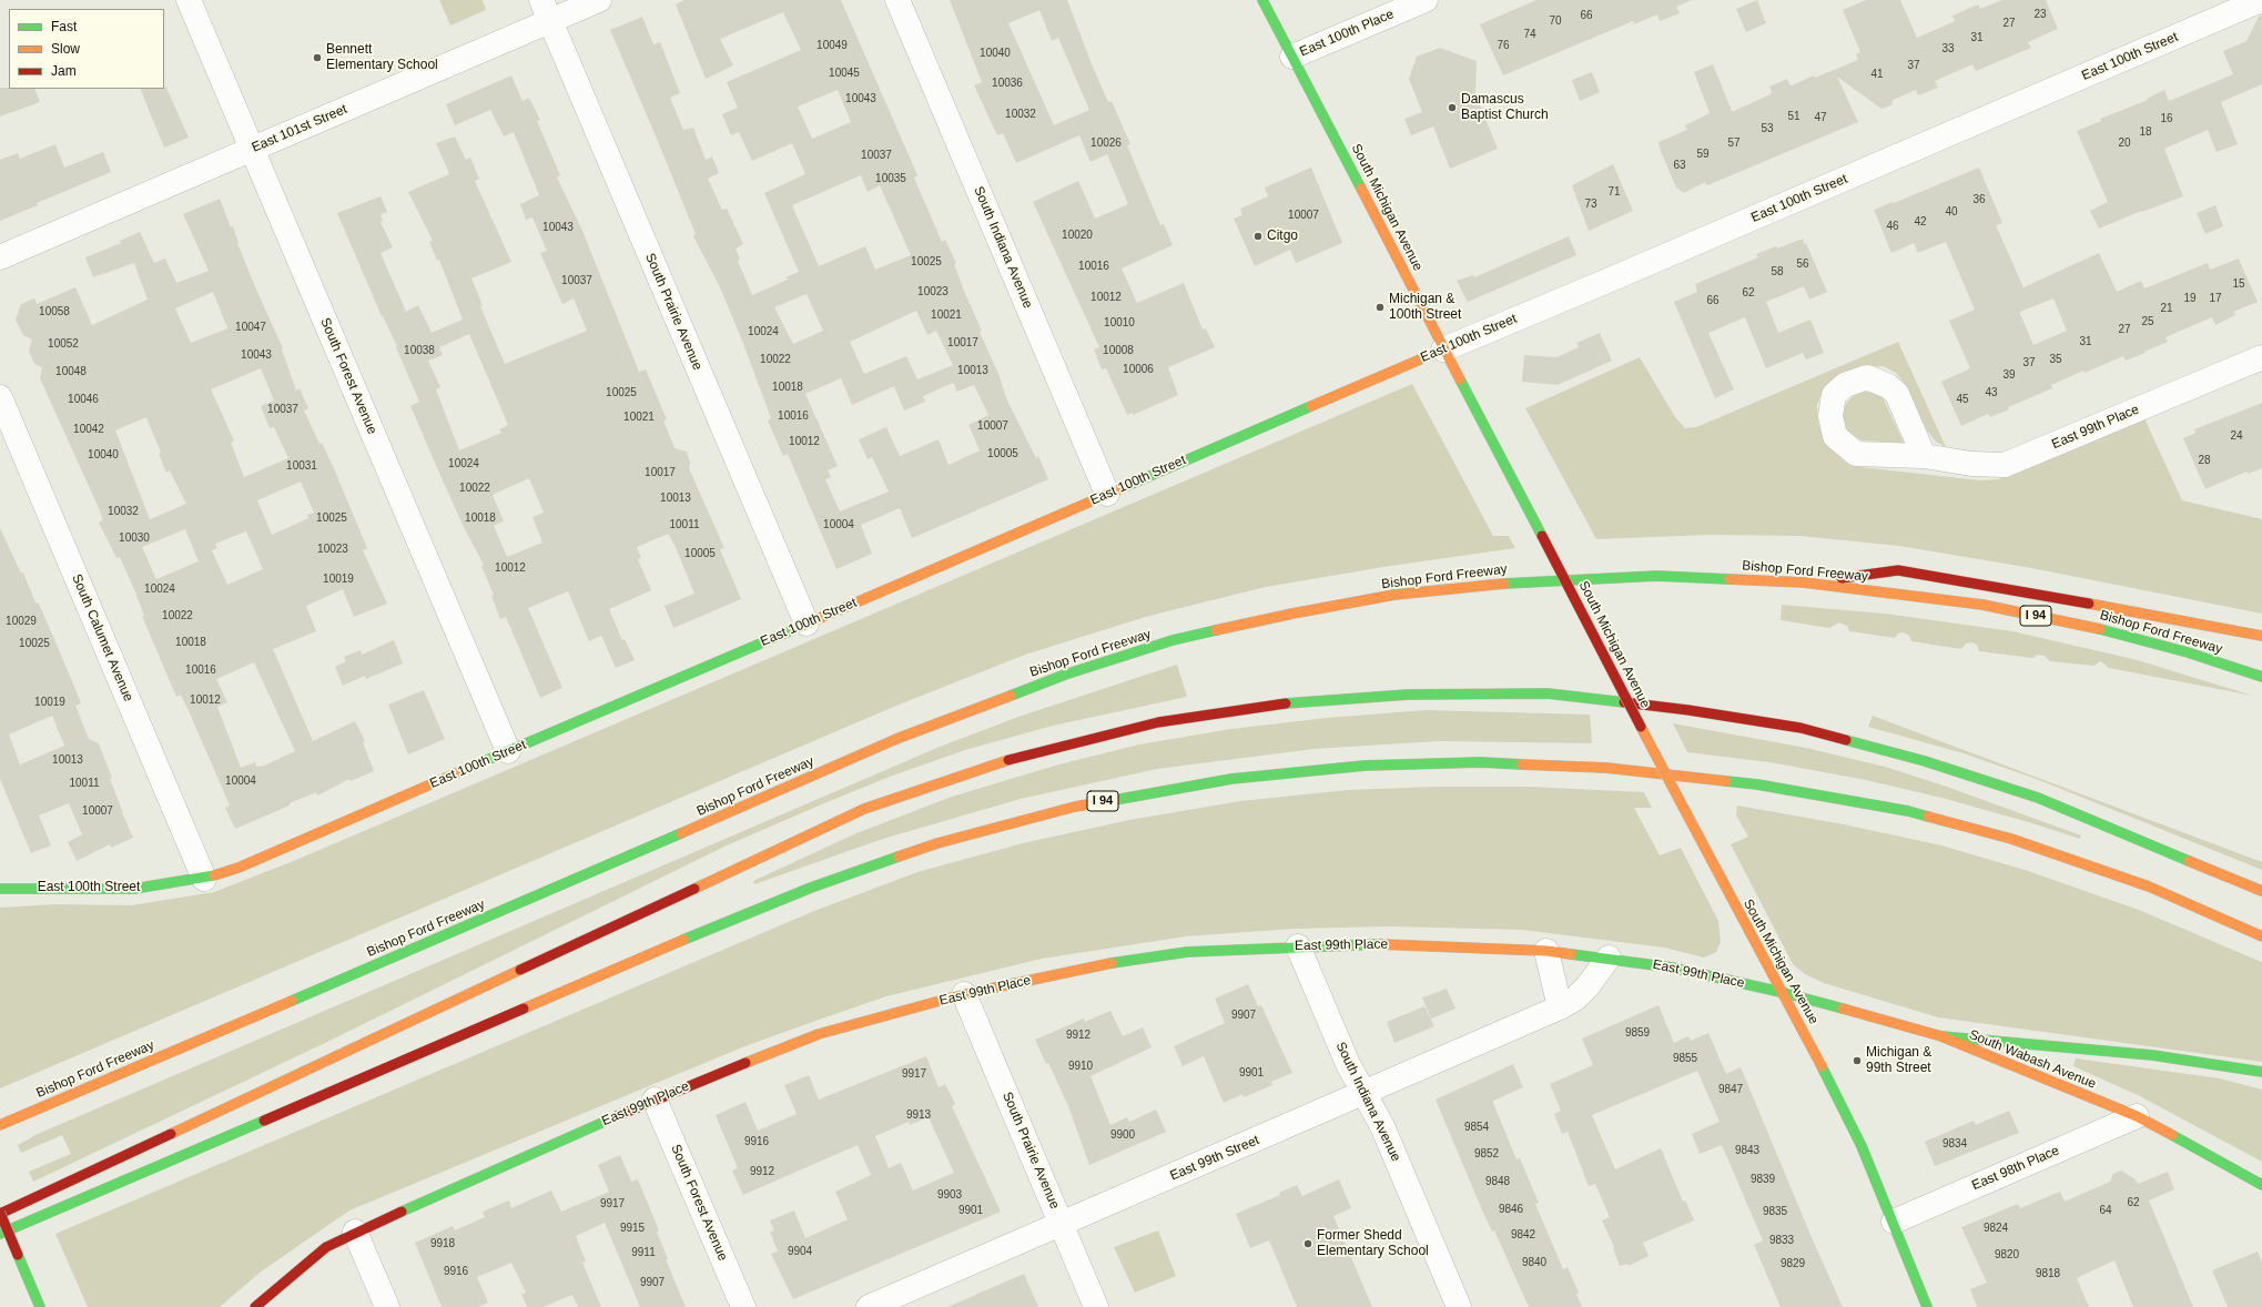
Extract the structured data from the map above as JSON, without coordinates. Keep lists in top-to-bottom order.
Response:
{
  "streets": {
    "main road": [
      "East 100th Street",
      "South Michigan Avenue",
      "East 99th Place",
      "Bishop Ford Freeway",
      "I 94",
      "South Wabash Avenue"
    ],
    "street": [
      "East 100th Place",
      "East 101st Street",
      "South Indiana Avenue",
      "South Prairie Avenue",
      "South Forest Avenue",
      "South Calumet Avenue",
      "East 99th Street",
      "East 98th Place"
    ]
  },
  "crossings": [
    ["East 100th Place", "South Michigan Avenue"],
    ["East 100th Street", "South Michigan Avenue"],
    ["East 100th Street", "South Indiana Avenue"],
    ["East 100th Street", "South Prairie Avenue"],
    ["East 100th Street", "South Forest Avenue"],
    ["East 100th Street", "South Calumet Avenue"],
    ["East 101st Street", "South Prairie Avenue"],
    ["East 101st Street", "South Forest Avenue"],
    ["South Michigan Avenue", "East 99th Place"],
    ["South Michigan Avenue", "South Wabash Avenue"],
    ["South Michigan Avenue", "East 98th Place"],
    ["South Indiana Avenue", "East 99th Place"],
    ["South Indiana Avenue", "East 99th Street"],
    ["South Prairie Avenue", "East 99th Place"],
    ["South Prairie Avenue", "East 99th Street"],
    ["South Forest Avenue", "East 99th Place"],
    ["East 99th Place", "South Wabash Avenue"],
    ["East 99th Place", "East 99th Street"],
    ["South Wabash Avenue", "East 98th Place"]
  ],
  "places": [
    "Bennett Elementary School",
    "Damascus Baptist Church",
    "Citgo",
    "Michigan & 100th Street",
    "Michigan & 99th Street",
    "Former Shedd Elementary School"
  ],
  "house_numbers": [
    "23",
    "66",
    "70",
    "27",
    "74",
    "31",
    "10049",
    "76",
    "33",
    "10040",
    "37",
    "10045",
    "41",
    "10036",
    "10043",
    "10032",
    "51",
    "47",
    "16",
    "53",
    "18",
    "10026",
    "57",
    "20",
    "59",
    "10037",
    "63",
    "10035",
    "71",
    "36",
    "73",
    "40",
    "10007",
    "42",
    "46",
    "10043",
    "10020",
    "10025",
    "56",
    "10016",
    "58",
    "10037",
    "15",
    "10023",
    "62",
    "10012",
    "19",
    "17",
    "66",
    "21",
    "10058",
    "10021",
    "25",
    "10010",
    "10047",
    "27",
    "10024",
    "31",
    "10017",
    "10052",
    "10038",
    "10008",
    "10043",
    "10022",
    "35",
    "37",
    "10006",
    "10013",
    "10048",
    "39",
    "10018",
    "10025",
    "43",
    "10046",
    "45",
    "10037",
    "10016",
    "10021",
    "10007",
    "10042",
    "24",
    "10012",
    "10005",
    "10040",
    "28",
    "10024",
    "10031",
    "10017",
    "10022",
    "10013",
    "10032",
    "10025",
    "10018",
    "10011",
    "10004",
    "10030",
    "10023",
    "10005",
    "10012",
    "10019",
    "10024",
    "10022",
    "10029",
    "10018",
    "10025",
    "10016",
    "10012",
    "10019",
    "10013",
    "10004",
    "10011",
    "10007",
    "9907",
    "9859",
    "9912",
    "9855",
    "9910",
    "9901",
    "9917",
    "9847",
    "9913",
    "9854",
    "9900",
    "9916",
    "9834",
    "9843",
    "9852",
    "9912",
    "9839",
    "9848",
    "9903",
    "62",
    "9917",
    "9846",
    "9901",
    "64",
    "9835",
    "9915",
    "9824",
    "9842",
    "9833",
    "9918",
    "9904",
    "9911",
    "9820",
    "9840",
    "9829",
    "9916",
    "9818",
    "9907"
  ],
  "legend": ["Fast", "Slow", "Jam"]
}
